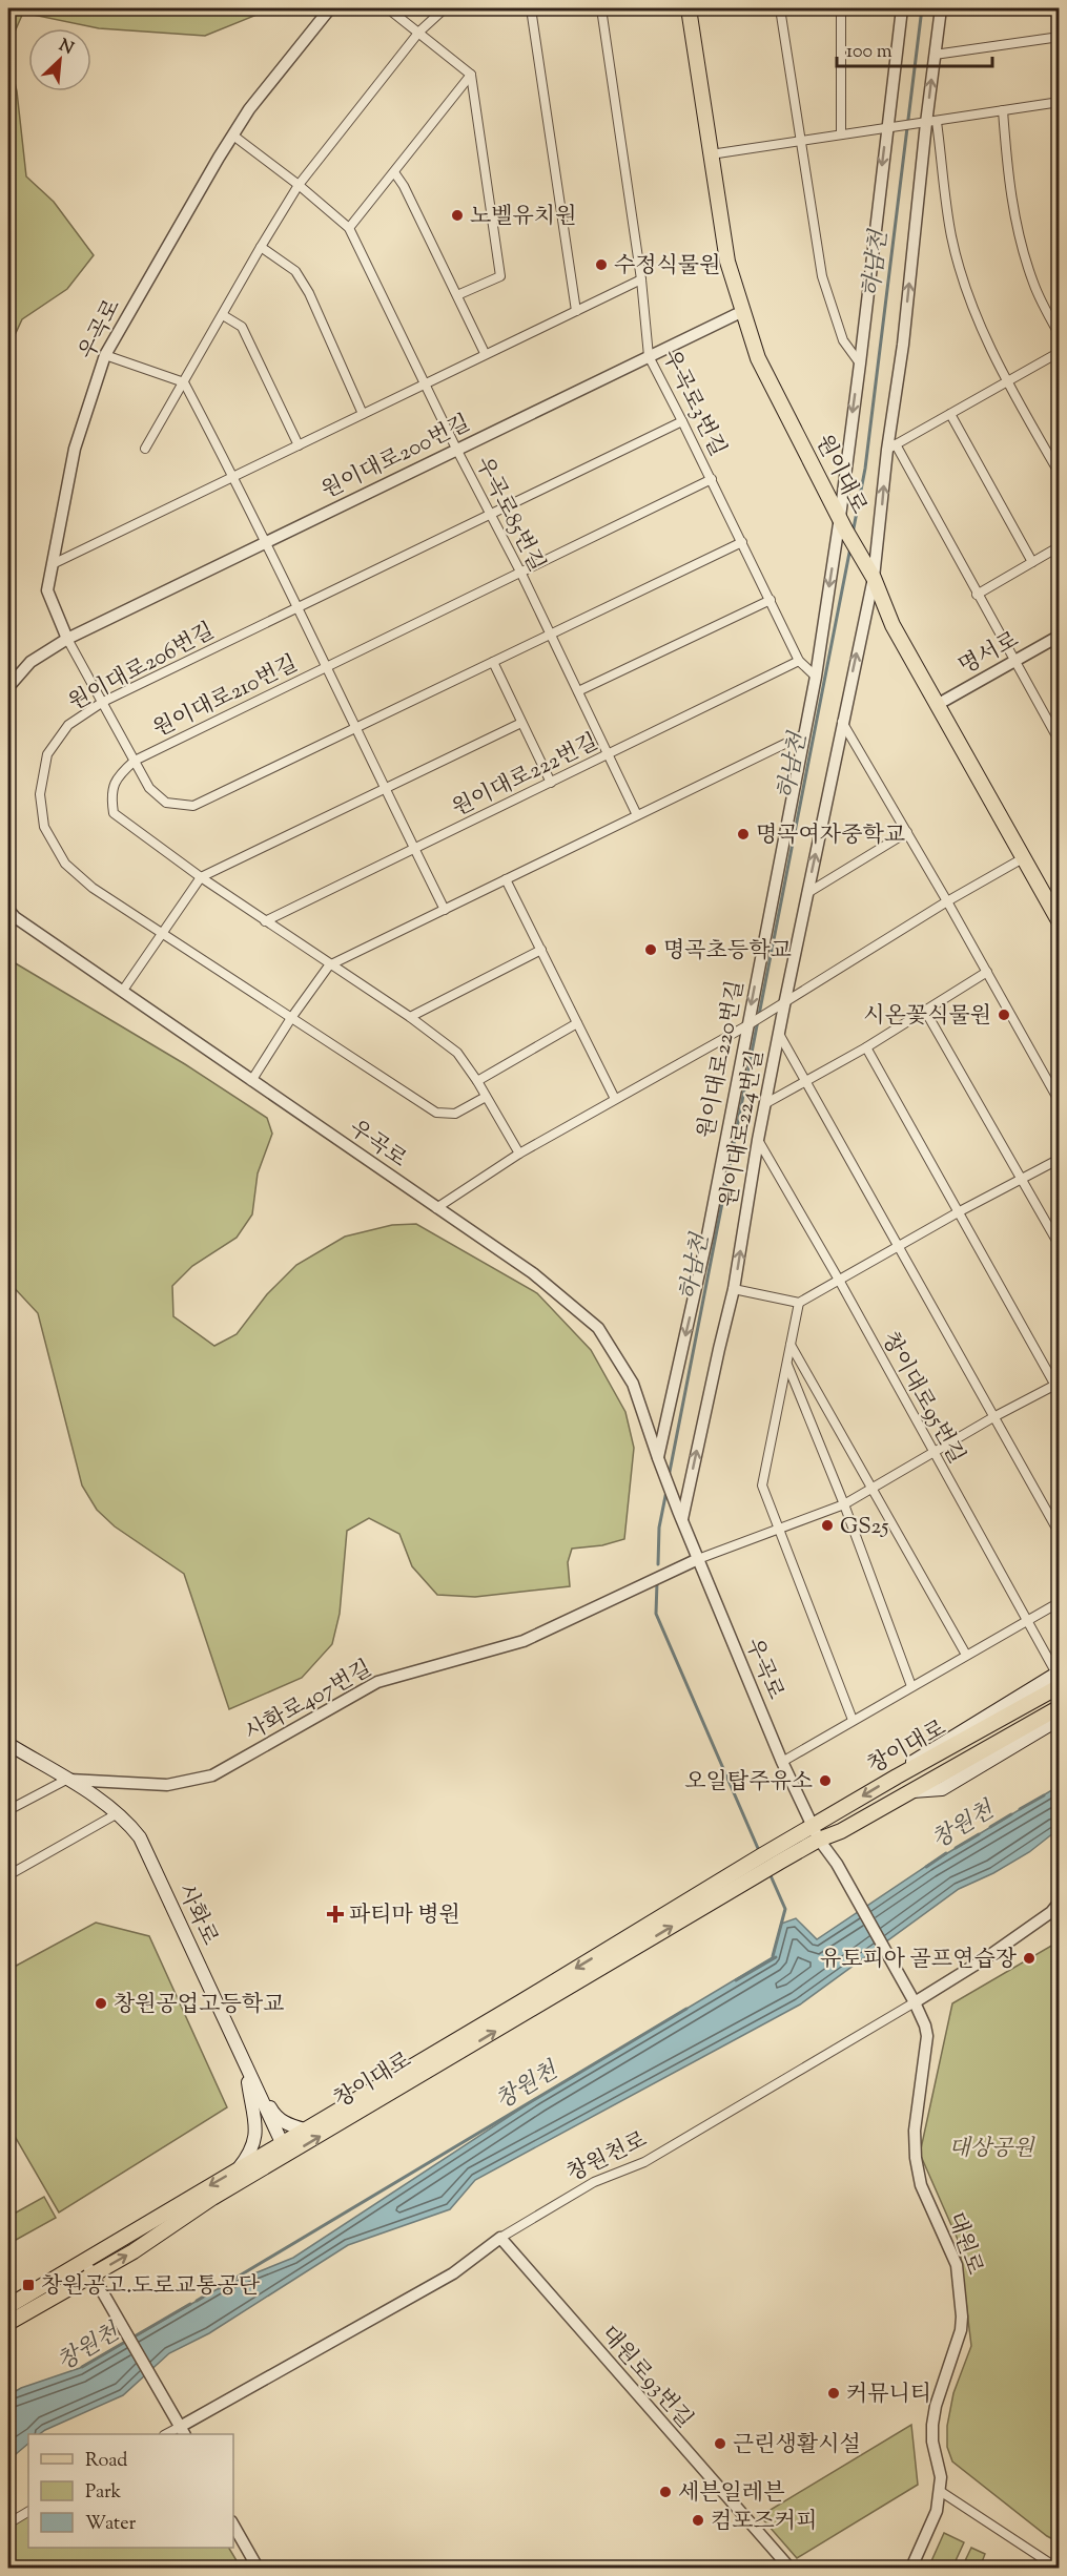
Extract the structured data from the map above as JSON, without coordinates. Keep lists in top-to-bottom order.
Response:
{
  "streets": {
    "main road": ["원이대로", "창이대로", "사화로"],
    "street": [
      "우곡로",
      "우곡로3번길",
      "원이대로200번길",
      "우곡로85번길",
      "명서로",
      "원이대로206번길",
      "원이대로210번길",
      "원이대로222번길",
      "원이대로220번길",
      "원이대로224번길",
      "창이대로95번길",
      "사화로407번길",
      "창원천로",
      "대원로",
      "대원로93번길"
    ]
  },
  "crossings": [
    ["우곡로", "원이대로200번길"],
    ["우곡로", "우곡로85번길"],
    ["우곡로", "원이대로220번길"],
    ["우곡로", "원이대로224번길"],
    ["우곡로", "사화로407번길"],
    ["우곡로", "창이대로"],
    ["우곡로", "대원로"],
    ["우곡로3번길", "원이대로200번길"],
    ["우곡로3번길", "원이대로206번길"],
    ["우곡로3번길", "원이대로210번길"],
    ["우곡로3번길", "원이대로222번길"],
    ["우곡로3번길", "원이대로220번길"],
    ["원이대로200번길", "원이대로"],
    ["원이대로200번길", "우곡로85번길"],
    ["원이대로", "명서로"],
    ["원이대로", "원이대로220번길"],
    ["원이대로", "원이대로224번길"],
    ["우곡로85번길", "원이대로206번길"],
    ["우곡로85번길", "원이대로210번길"],
    ["우곡로85번길", "원이대로222번길"],
    ["원이대로206번길", "원이대로210번길"],
    ["원이대로210번길", "원이대로222번길"],
    ["원이대로224번길", "창이대로95번길"],
    ["창이대로95번길", "창이대로"],
    ["사화로407번길", "사화로"],
    ["창이대로", "사화로"],
    ["창이대로", "대원로"],
    ["창원천로", "대원로"],
    ["창원천로", "대원로93번길"]
  ],
  "one_way": ["원이대로220번길"],
  "water": ["하남천", "창원천"],
  "parks": ["대상공원"],
  "places": {
    "other": [
      "노벨유치원",
      "수정식물원",
      "명곡여자중학교",
      "명곡초등학교",
      "시온꽃식물원",
      "GS25",
      "오일탑주유소",
      "유토피아 골프연습장",
      "창원공업고등학교",
      "커뮤니티",
      "근린생활시설",
      "세븐일레븐",
      "컴포즈커피"
    ],
    "health": ["파티마 병원"],
    "transit": ["창원공고.도로교통공단"]
  },
  "legend": ["Road", "Park", "Water"],
  "scale_bar": "100 m",
  "north": "top right"
}
